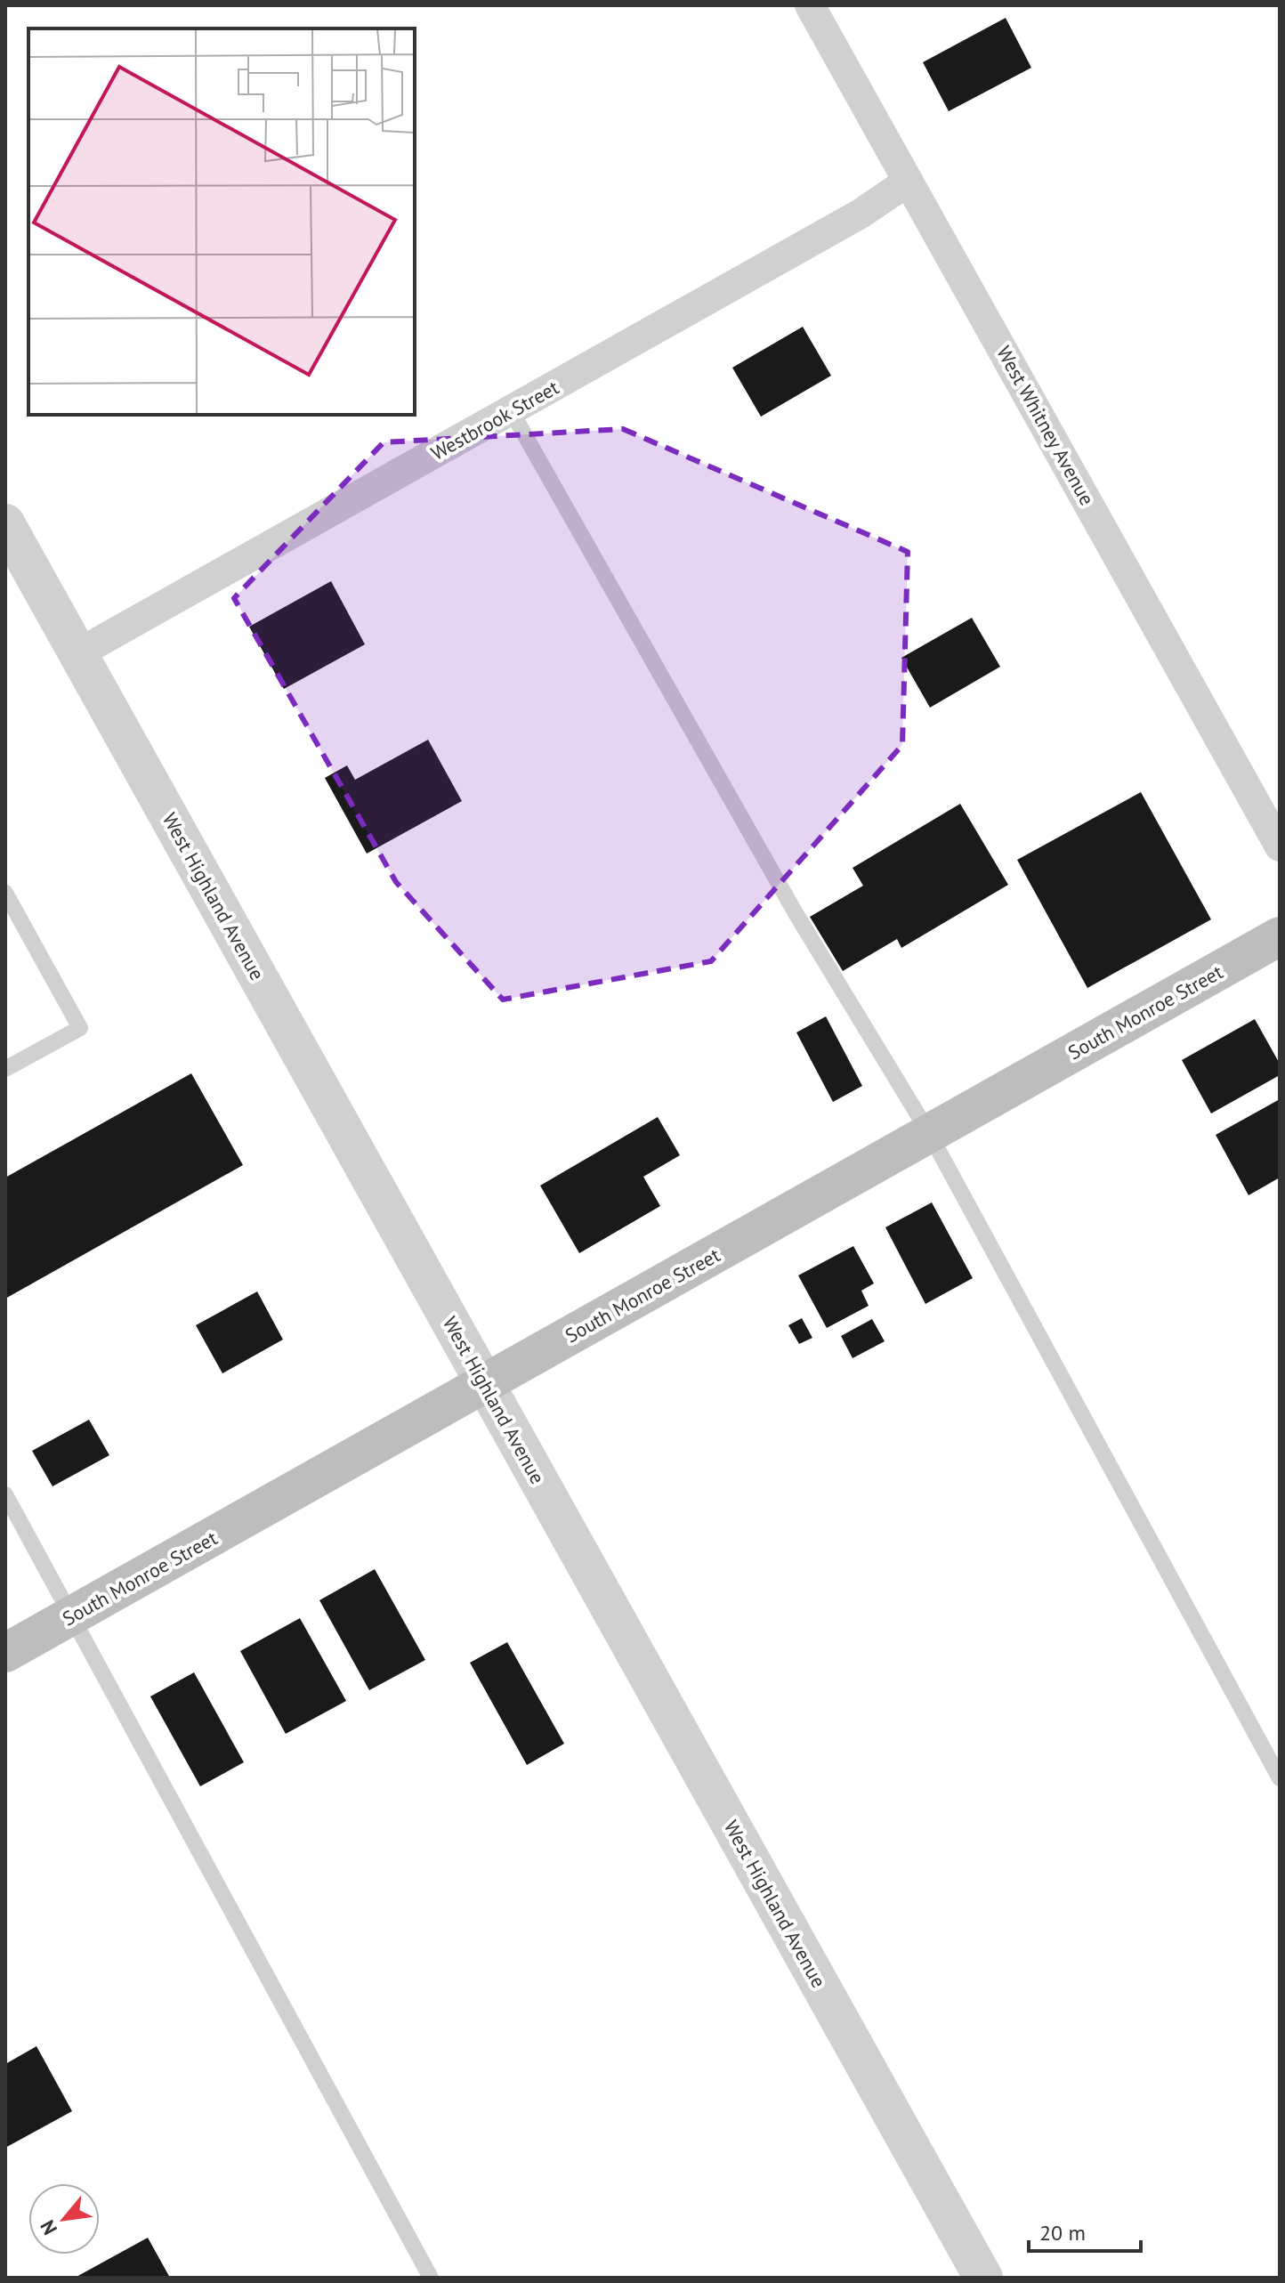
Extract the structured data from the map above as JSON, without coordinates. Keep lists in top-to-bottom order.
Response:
{
  "streets": {
    "main road": ["South Monroe Street"],
    "street": ["Westbrook Street", "West Whitney Avenue", "West Highland Avenue"]
  },
  "crossings": [
    ["Westbrook Street", "West Whitney Avenue"],
    ["Westbrook Street", "West Highland Avenue"],
    ["West Highland Avenue", "South Monroe Street"]
  ],
  "scale_bar": "20 m",
  "north": "bottom left"
}
